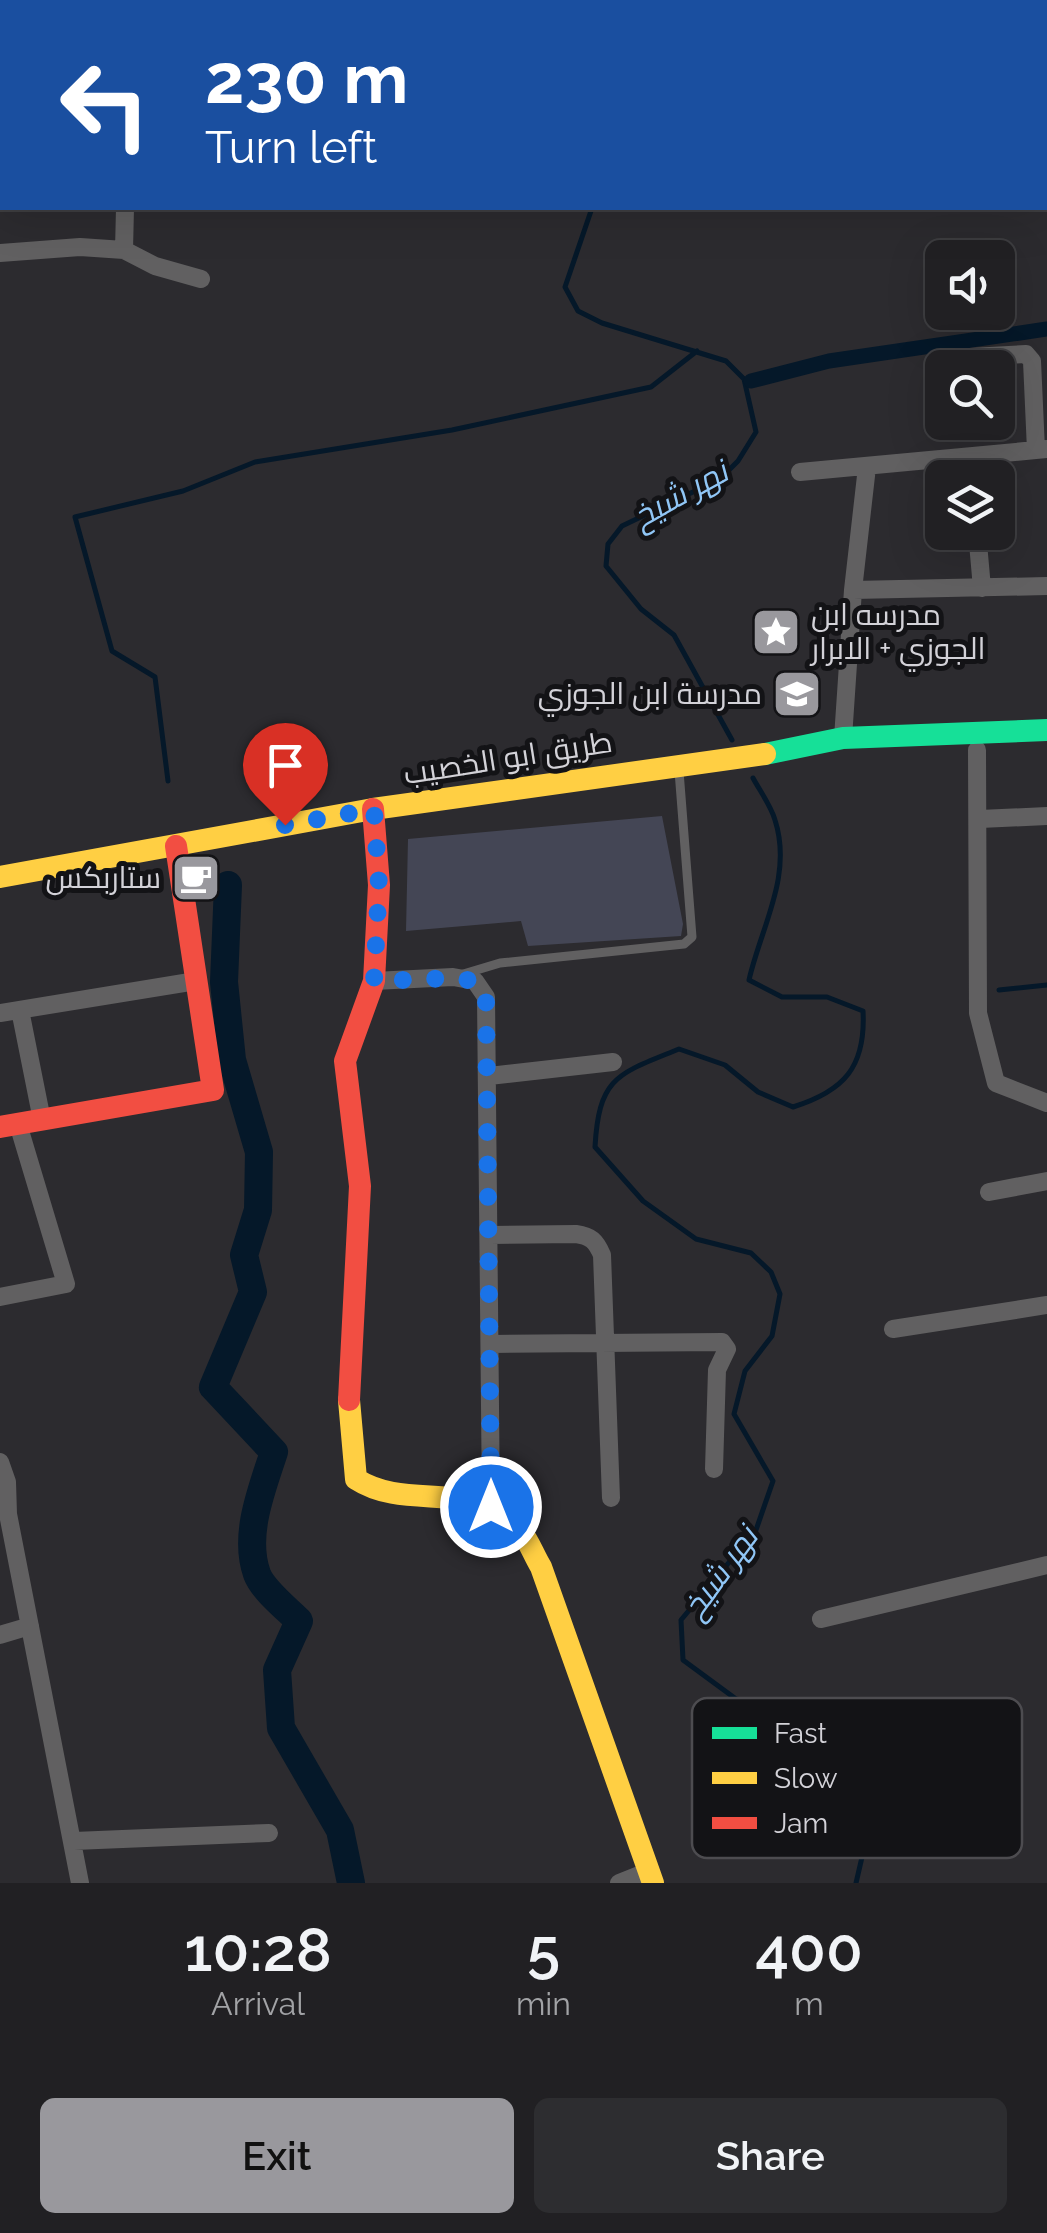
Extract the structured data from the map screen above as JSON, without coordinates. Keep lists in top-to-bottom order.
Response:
{
  "streets": {
    "street": ["طريق ابو الخصيب"]
  },
  "water": ["نهر شيخ"],
  "places": {
    "place": ["مدرسه ابن الجوزي + الابرار"],
    "school or university": ["مدرسة ابن الجوزي"],
    "cafe": ["ستاربكس"]
  },
  "legend": ["Fast", "Slow", "Jam"],
  "page": {
    "turn": ["230 m", "Turn left"],
    "eta": [
      "10:28",
      "Arrival",
      "5",
      "min",
      "400",
      "m"
    ],
    "buttons": ["Exit", "Share"]
  }
}
